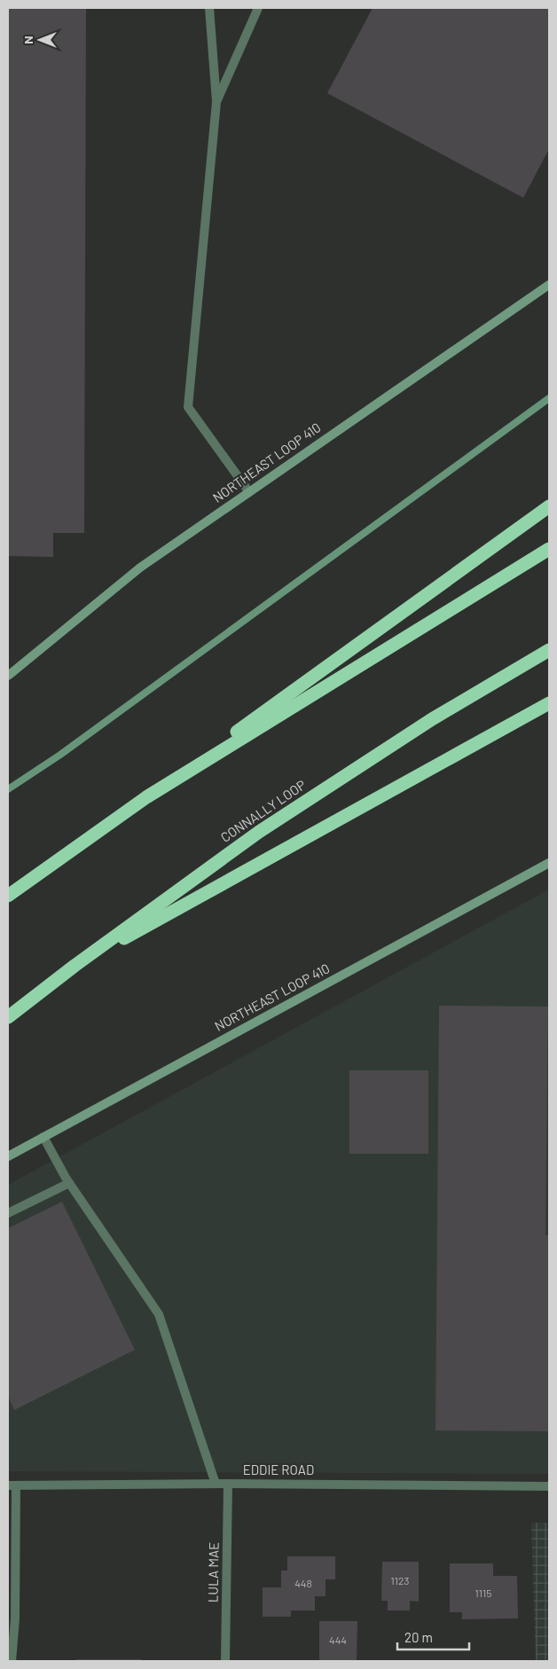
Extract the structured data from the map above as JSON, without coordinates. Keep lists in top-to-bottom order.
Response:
{
  "streets": {
    "highway": ["CONNALLY LOOP"],
    "main road": ["NORTHEAST LOOP 410"],
    "street": ["EDDIE ROAD", "LULA MAE"]
  },
  "crossings": [
    ["EDDIE ROAD", "LULA MAE"]
  ],
  "house_numbers": [
    "1123",
    "448",
    "1115",
    "444"
  ],
  "scale_bar": "20 m",
  "north": "left"
}
